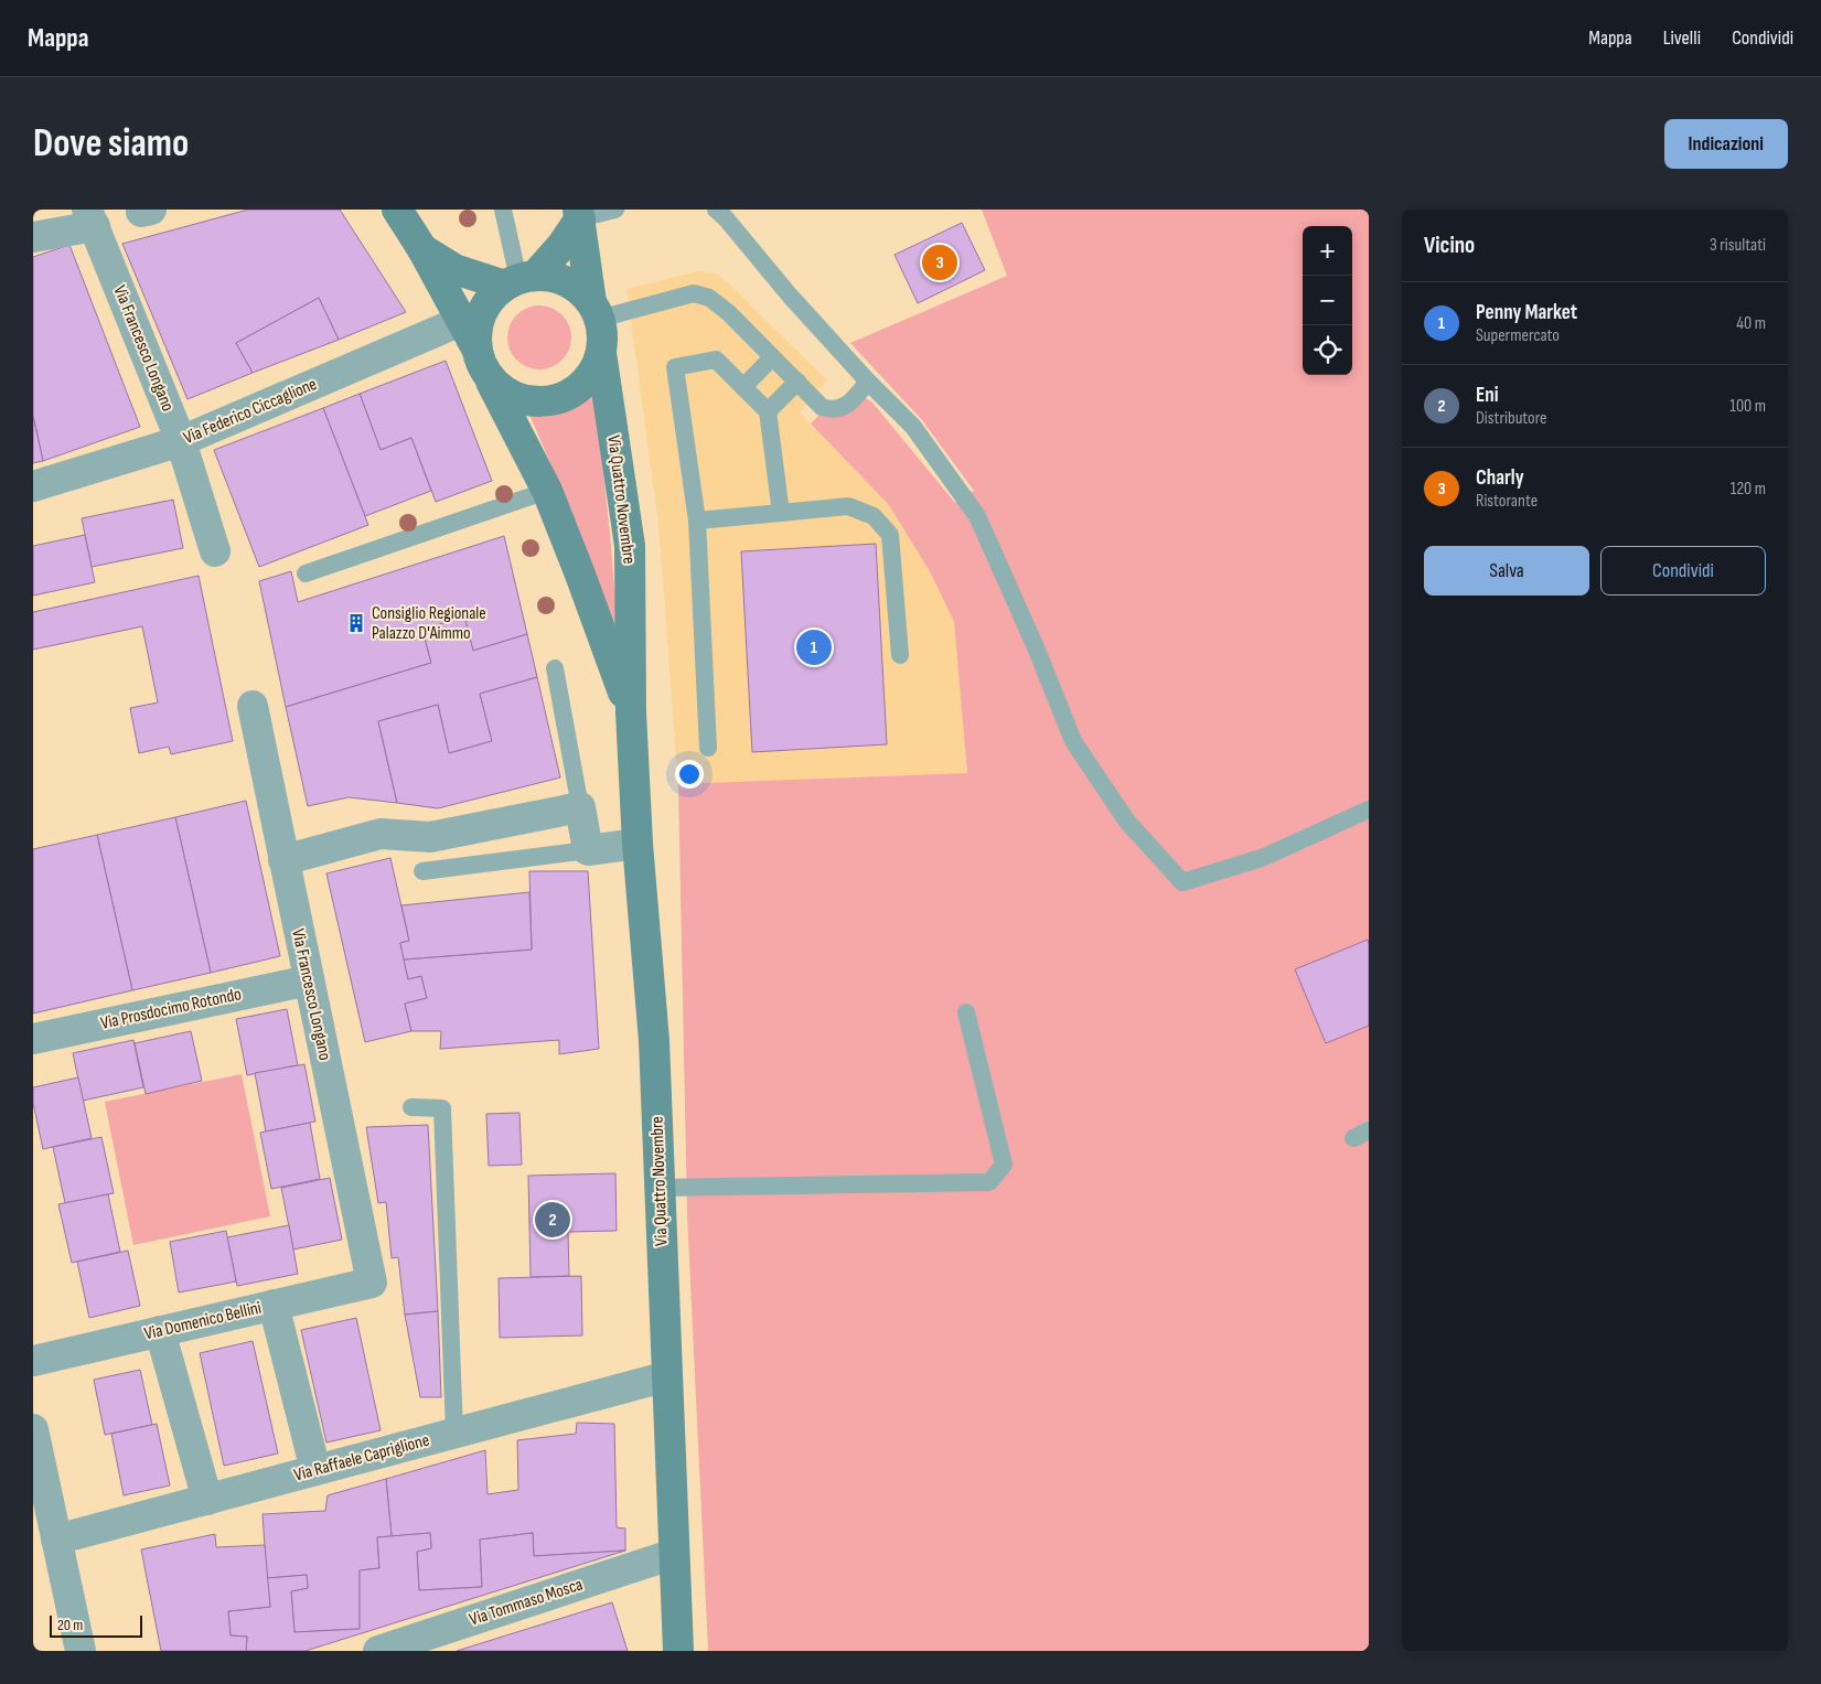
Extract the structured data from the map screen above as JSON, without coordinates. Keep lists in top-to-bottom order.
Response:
{
  "streets": {
    "main road": ["Via Quattro Novembre"],
    "street": [
      "Via Francesco Longano",
      "Via Federico Ciccaglione",
      "Via Prosdocimo Rotondo",
      "Via Domenico Bellini",
      "Via Raffaele Capriglione",
      "Via Tommaso Mosca"
    ]
  },
  "crossings": [
    ["Via Francesco Longano", "Via Federico Ciccaglione"],
    ["Via Francesco Longano", "Via Prosdocimo Rotondo"],
    ["Via Francesco Longano", "Via Domenico Bellini"],
    ["Via Quattro Novembre", "Via Raffaele Capriglione"],
    ["Via Quattro Novembre", "Via Tommaso Mosca"]
  ],
  "places": {
    "building": ["Consiglio Regionale Palazzo D'Aimmo"]
  },
  "scale_bar": "20 m",
  "page": {
    "header": "Mappa",
    "nav": ["Mappa", "Livelli", "Condividi"],
    "buttons": [
      "Indicazioni",
      ["Salva", "Condividi"]
    ],
    "title": "Dove siamo",
    "heading": ["Vicino", "3 risultati"],
    "map_buttons": ["+", "−"],
    "pins": ["3", "1", "2"],
    "list": [
      {
        "mark": "1",
        "name": "Penny Market",
        "note": "Supermercato",
        "value": "40 m"
      },
      {
        "mark": "2",
        "name": "Eni",
        "note": "Distributore",
        "value": "100 m"
      },
      {
        "mark": "3",
        "name": "Charly",
        "note": "Ristorante",
        "value": "120 m"
      }
    ],
    "scale": "20 m"
  }
}
